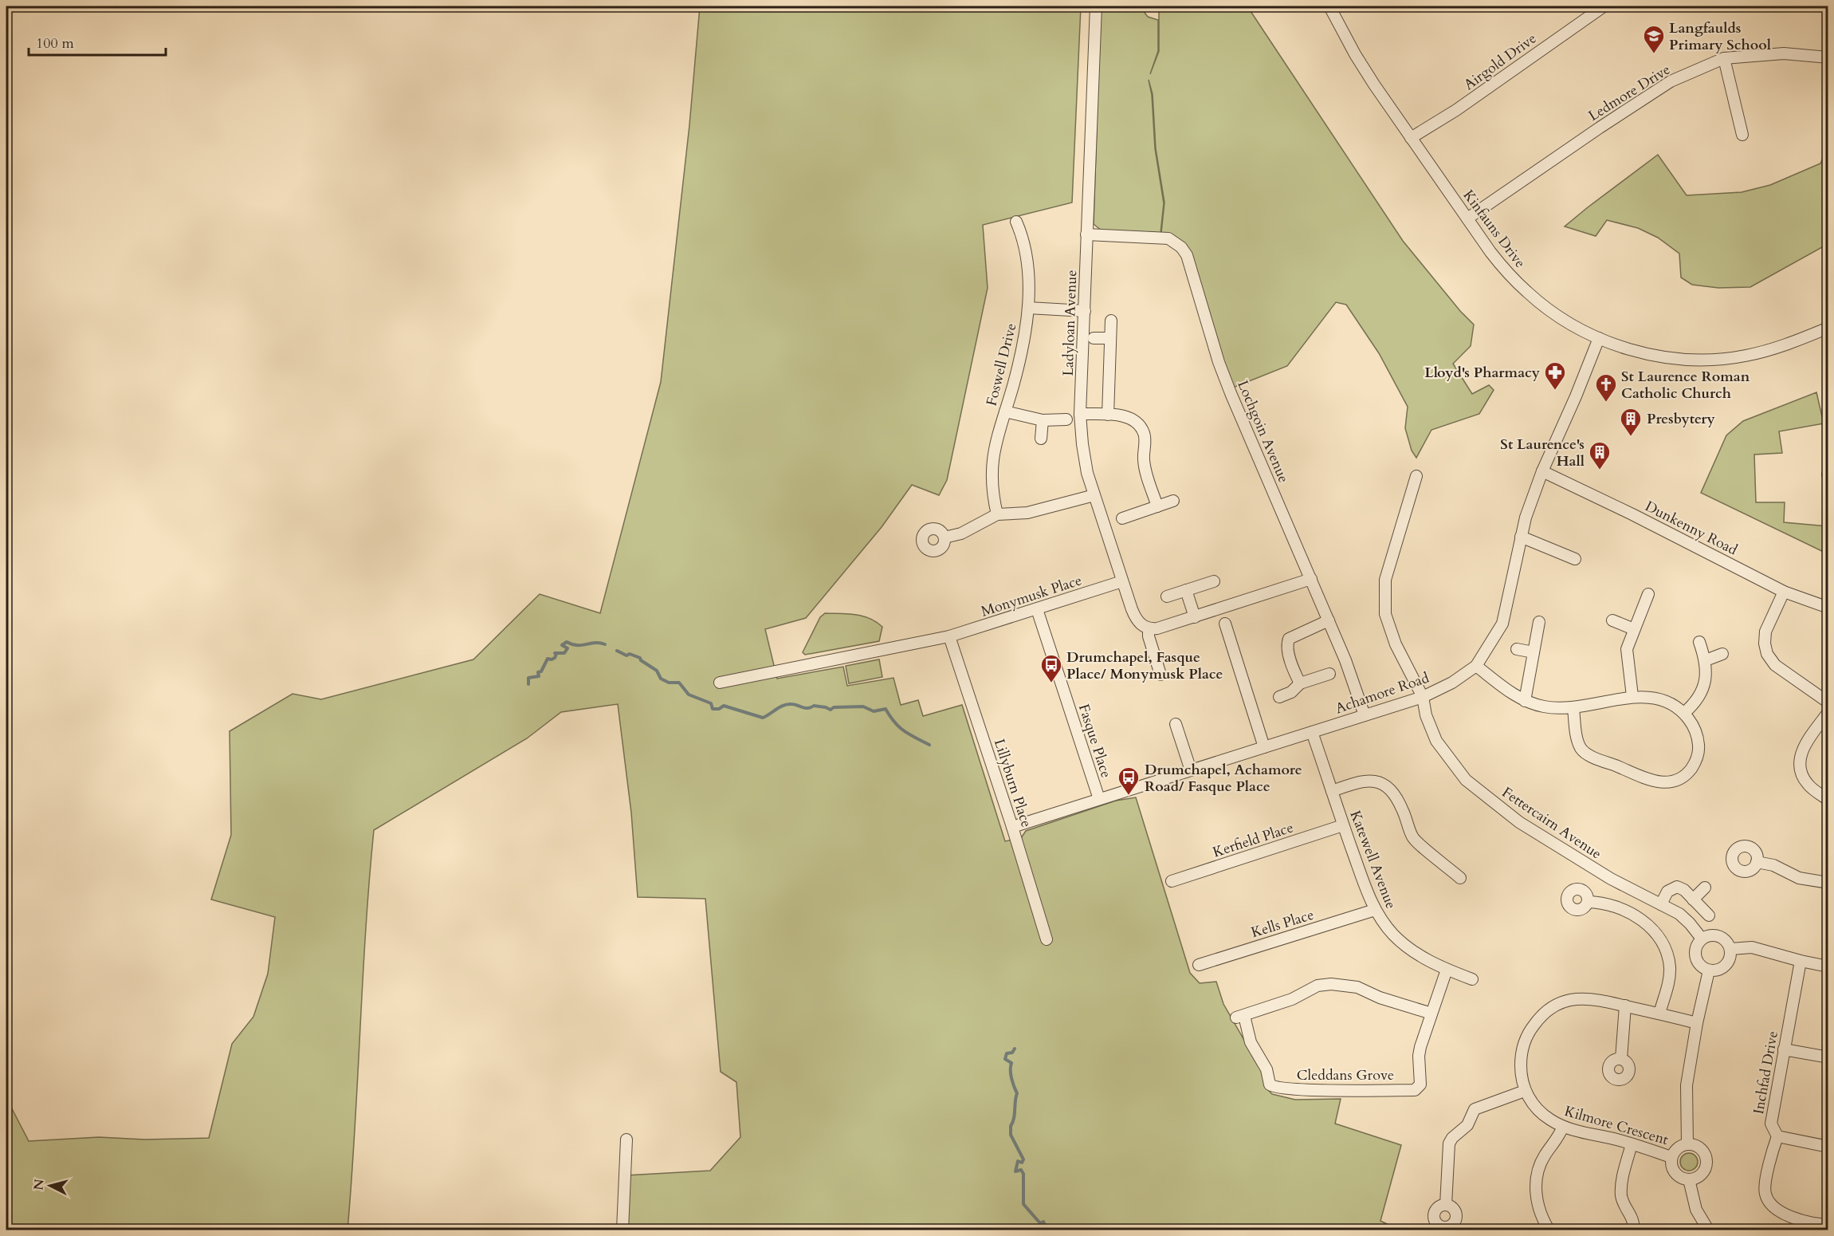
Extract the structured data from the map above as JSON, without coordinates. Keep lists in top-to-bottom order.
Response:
{
  "streets": {
    "street": [
      "Airgold Drive",
      "Ledmore Drive",
      "Kinfauns Drive",
      "Ladyloan Avenue",
      "Foswell Drive",
      "Lochgoin Avenue",
      "Dunkenny Road",
      "Monymusk Place",
      "Achamore Road",
      "Fasque Place",
      "Lillyburn Place",
      "Fettercairn Avenue",
      "Kerfield Place",
      "Katewell Avenue",
      "Kells Place",
      "Inchfad Drive",
      "Cleddans Grove",
      "Kilmore Crescent"
    ]
  },
  "crossings": [
    ["Airgold Drive", "Kinfauns Drive"],
    ["Ledmore Drive", "Kinfauns Drive"],
    ["Kinfauns Drive", "Achamore Road"],
    ["Ladyloan Avenue", "Lochgoin Avenue"],
    ["Ladyloan Avenue", "Monymusk Place"],
    ["Lochgoin Avenue", "Achamore Road"],
    ["Dunkenny Road", "Achamore Road"],
    ["Monymusk Place", "Fasque Place"],
    ["Monymusk Place", "Lillyburn Place"],
    ["Achamore Road", "Fasque Place"],
    ["Achamore Road", "Lillyburn Place"],
    ["Achamore Road", "Fettercairn Avenue"],
    ["Achamore Road", "Katewell Avenue"],
    ["Kerfield Place", "Katewell Avenue"],
    ["Katewell Avenue", "Kells Place"],
    ["Katewell Avenue", "Cleddans Grove"]
  ],
  "places": {
    "school or university": ["Langfaulds Primary School"],
    "pharmacy": ["Lloyd's Pharmacy"],
    "church": ["St Laurence Roman Catholic Church"],
    "building": ["Presbytery", "St Laurence's Hall"],
    "bus stop": ["Drumchapel, Fasque Place/ Monymusk Place", "Drumchapel, Achamore Road/ Fasque Place"]
  },
  "scale_bar": "100 m",
  "north": "left"
}
